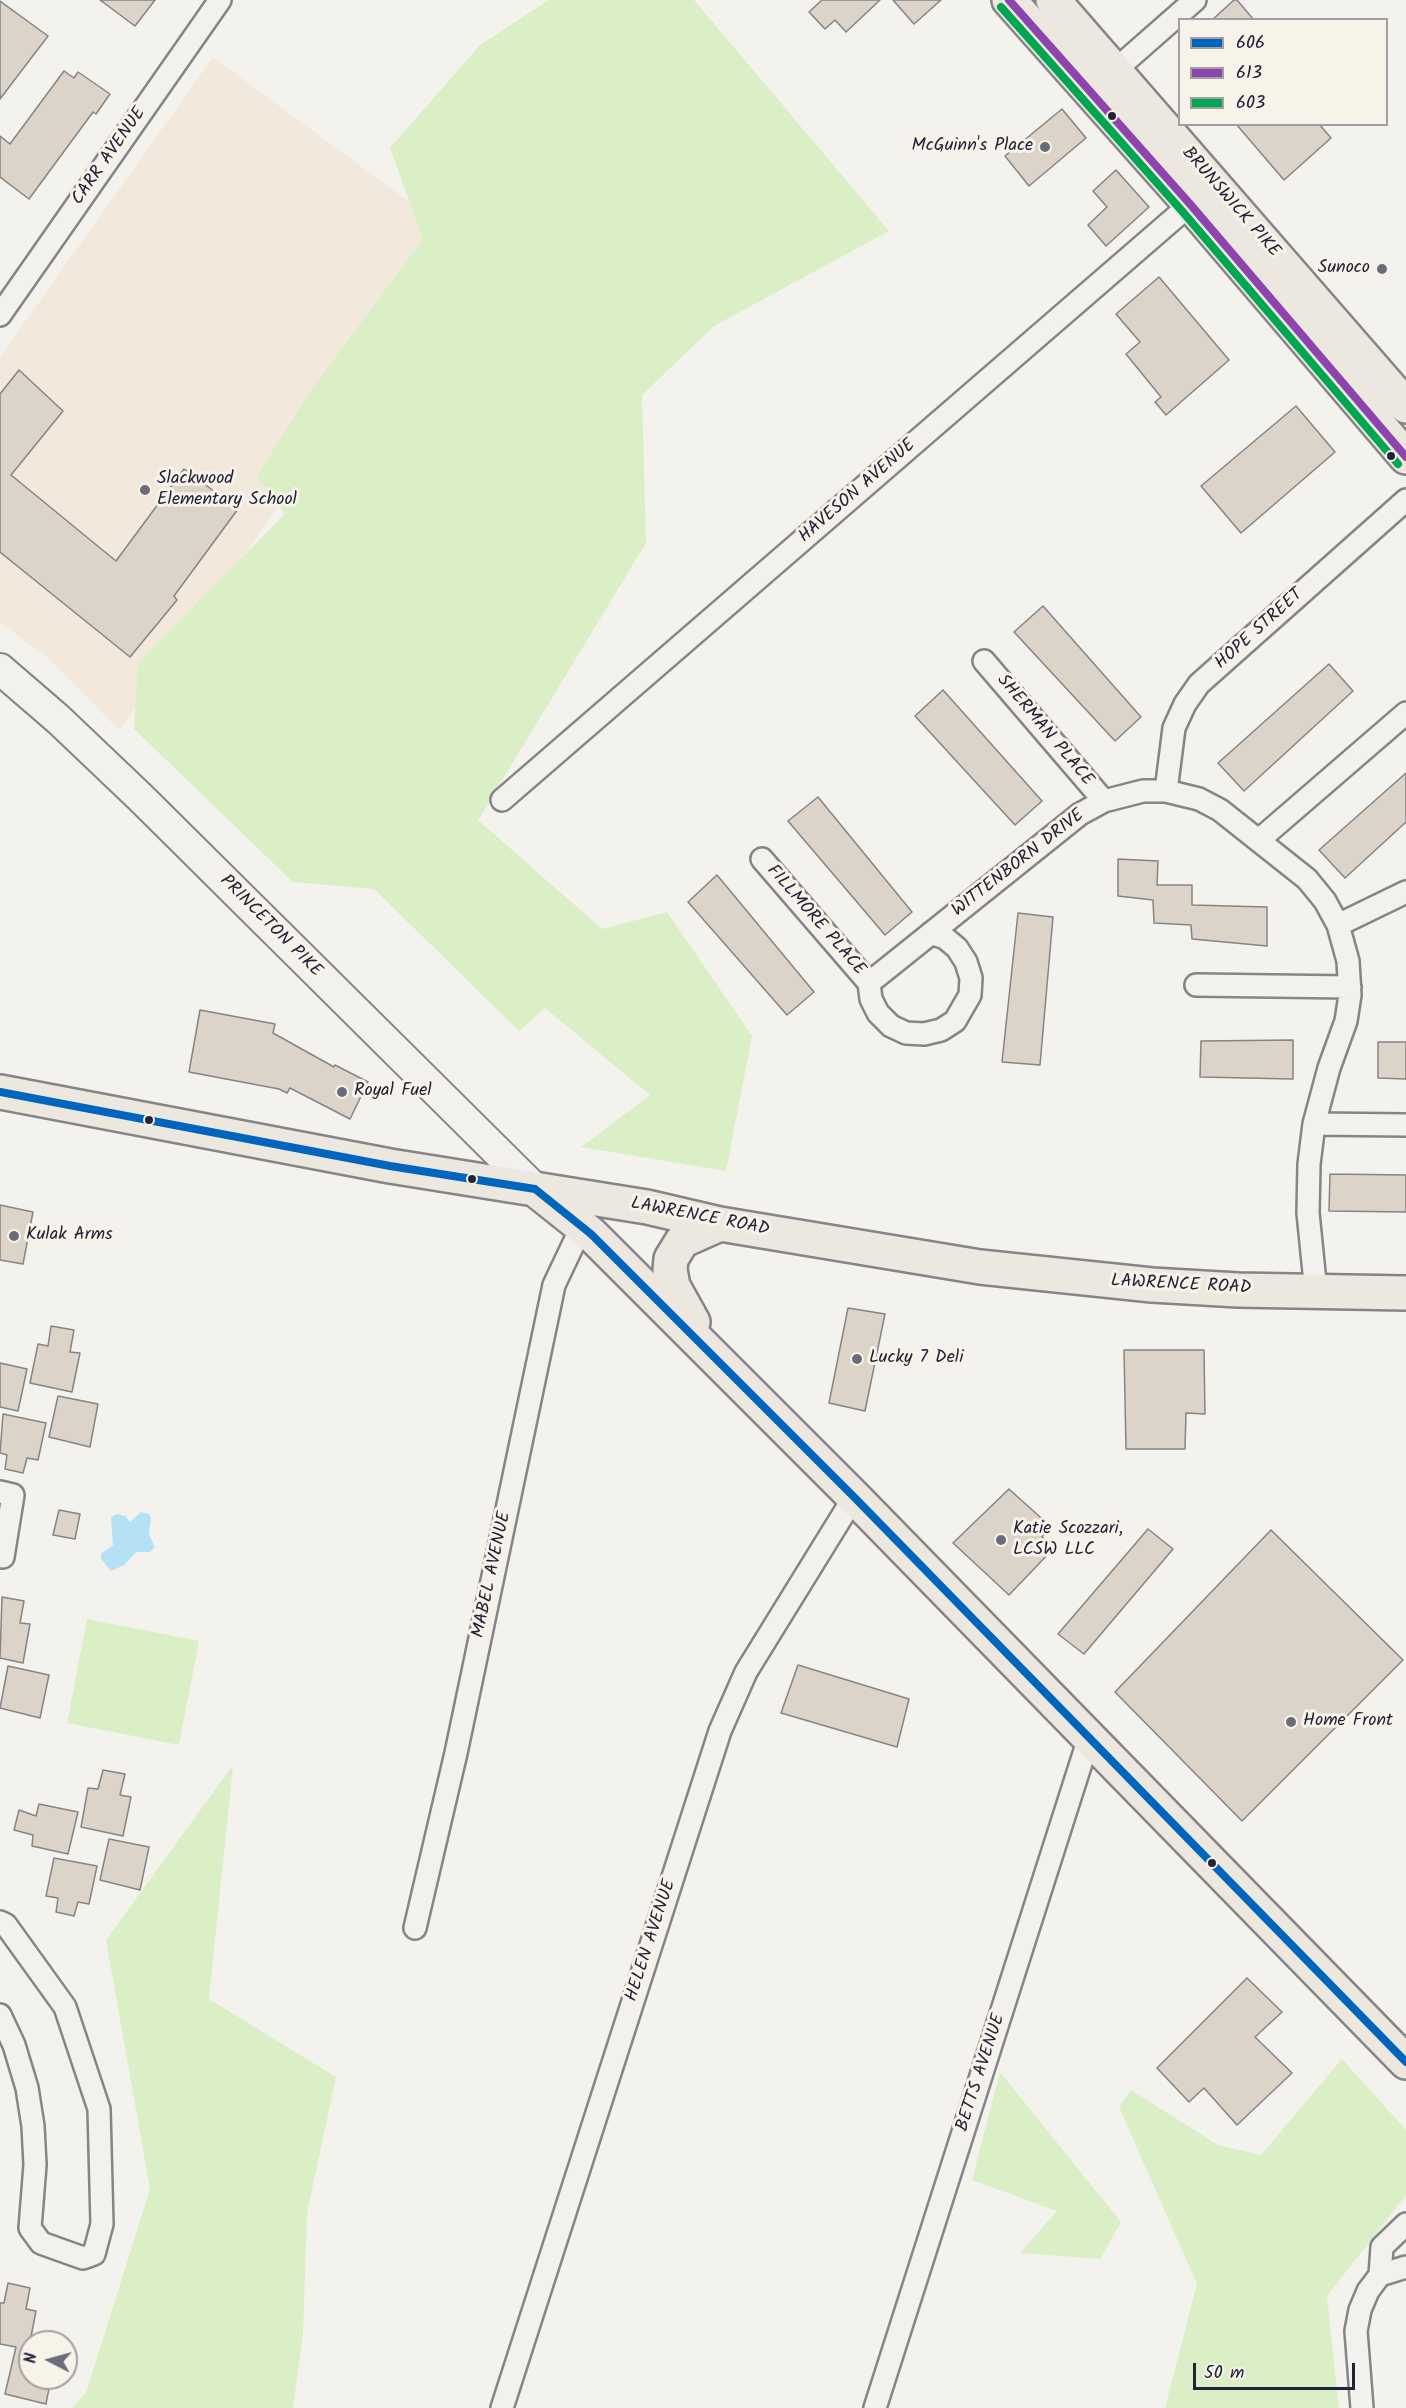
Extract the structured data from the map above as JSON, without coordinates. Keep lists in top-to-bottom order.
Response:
{
  "streets": {
    "main road": ["BRUNSWICK PIKE", "PRINCETON PIKE", "LAWRENCE ROAD"],
    "street": [
      "CARR AVENUE",
      "HAVESON AVENUE",
      "HOPE STREET",
      "SHERMAN PLACE",
      "WITTENBORN DRIVE",
      "FILLMORE PLACE",
      "MABEL AVENUE",
      "HELEN AVENUE",
      "BETTS AVENUE"
    ]
  },
  "crossings": [
    ["BRUNSWICK PIKE", "HAVESON AVENUE"],
    ["HOPE STREET", "WITTENBORN DRIVE"],
    ["SHERMAN PLACE", "WITTENBORN DRIVE"],
    ["WITTENBORN DRIVE", "FILLMORE PLACE"],
    ["WITTENBORN DRIVE", "LAWRENCE ROAD"],
    ["PRINCETON PIKE", "LAWRENCE ROAD"]
  ],
  "places": [
    "McGuinn's Place",
    "Sunoco",
    "Slackwood Elementary School",
    "Royal Fuel",
    "Kulak Arms",
    "Lucky 7 Deli",
    "Katie Scozzari, LCSW LLC",
    "Home Front"
  ],
  "lines": ["transit line 613", "transit line 603", "transit line 606"],
  "legend": ["606", "613", "603"],
  "scale_bar": "50 m",
  "north": "left"
}
